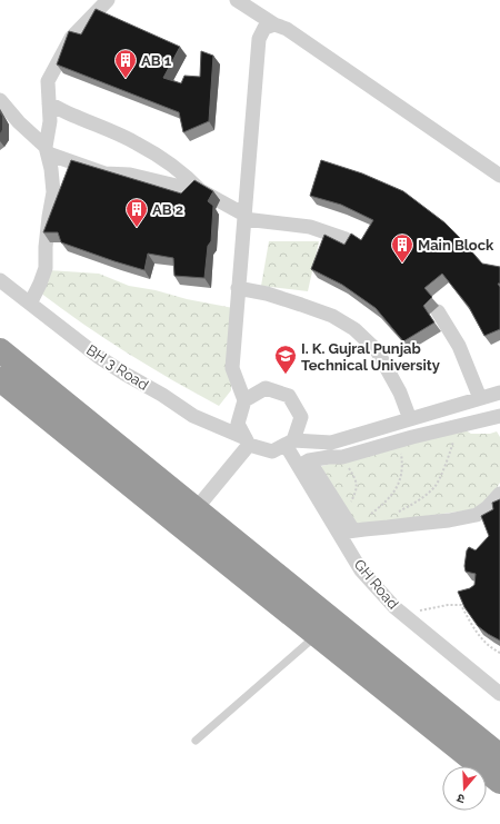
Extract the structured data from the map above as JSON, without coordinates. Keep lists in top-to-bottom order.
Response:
{
  "streets": {
    "street": ["BH 3 Road", "GH Road"]
  },
  "crossings": [
    ["BH 3 Road", "GH Road"]
  ],
  "places": {
    "building": ["AB 1", "AB 2", "Main Block"],
    "school or university": ["I. K. Gujral Punjab Technical University"]
  },
  "north": "bottom"
}
